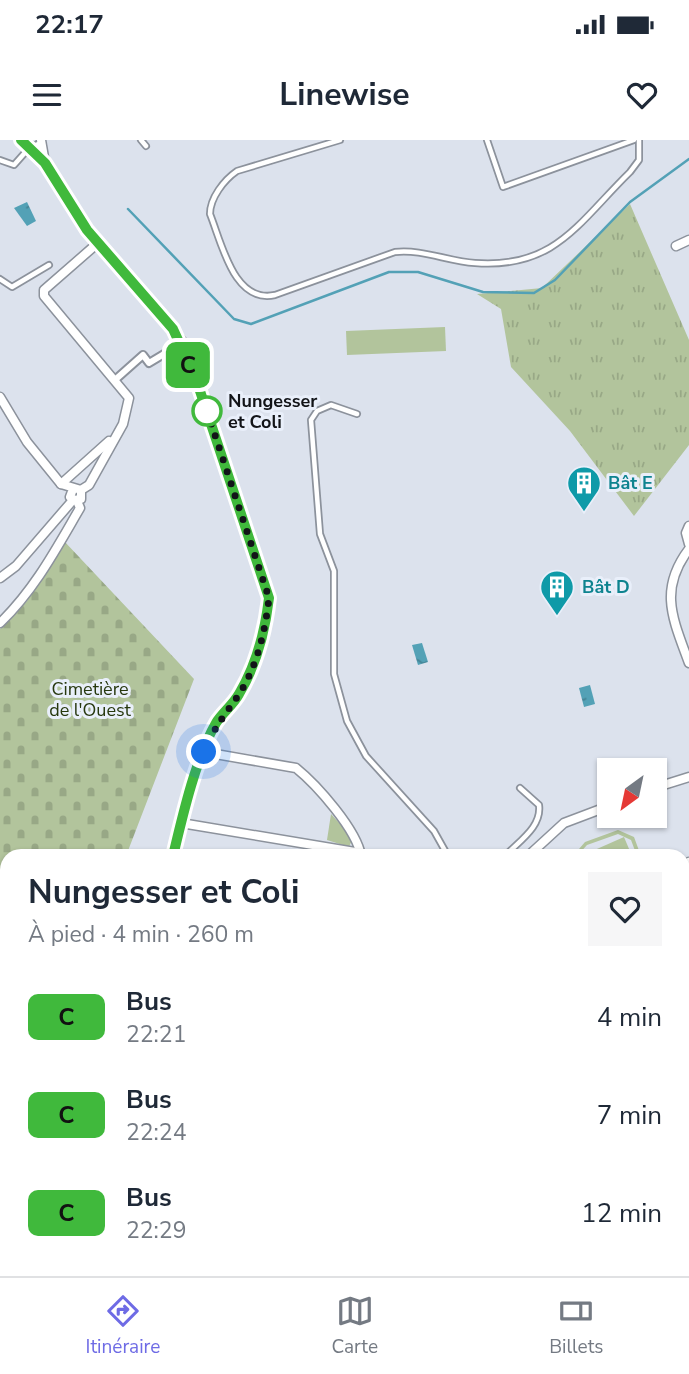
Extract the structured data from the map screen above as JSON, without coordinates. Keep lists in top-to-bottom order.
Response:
{
  "parks": ["Cimetière de l'Ouest"],
  "places": {
    "other": ["Nungesser et Coli"],
    "building": ["Bât E", "Bât D"]
  },
  "lines": ["bus line C"],
  "north": "bottom left",
  "page": {
    "status": "22:17",
    "header": "Linewise",
    "on_map": "C",
    "heading": ["Nungesser et Coli", "À pied · 4 min · 260 m"],
    "list": [
      {
        "mark": "C",
        "name": "Bus",
        "note": "22:21",
        "value": "4 min"
      },
      {
        "mark": "C",
        "name": "Bus",
        "note": "22:24",
        "value": "7 min"
      },
      {
        "mark": "C",
        "name": "Bus",
        "note": "22:29",
        "value": "12 min"
      }
    ],
    "tabs": ["Itinéraire", "Carte", "Billets"]
  }
}
